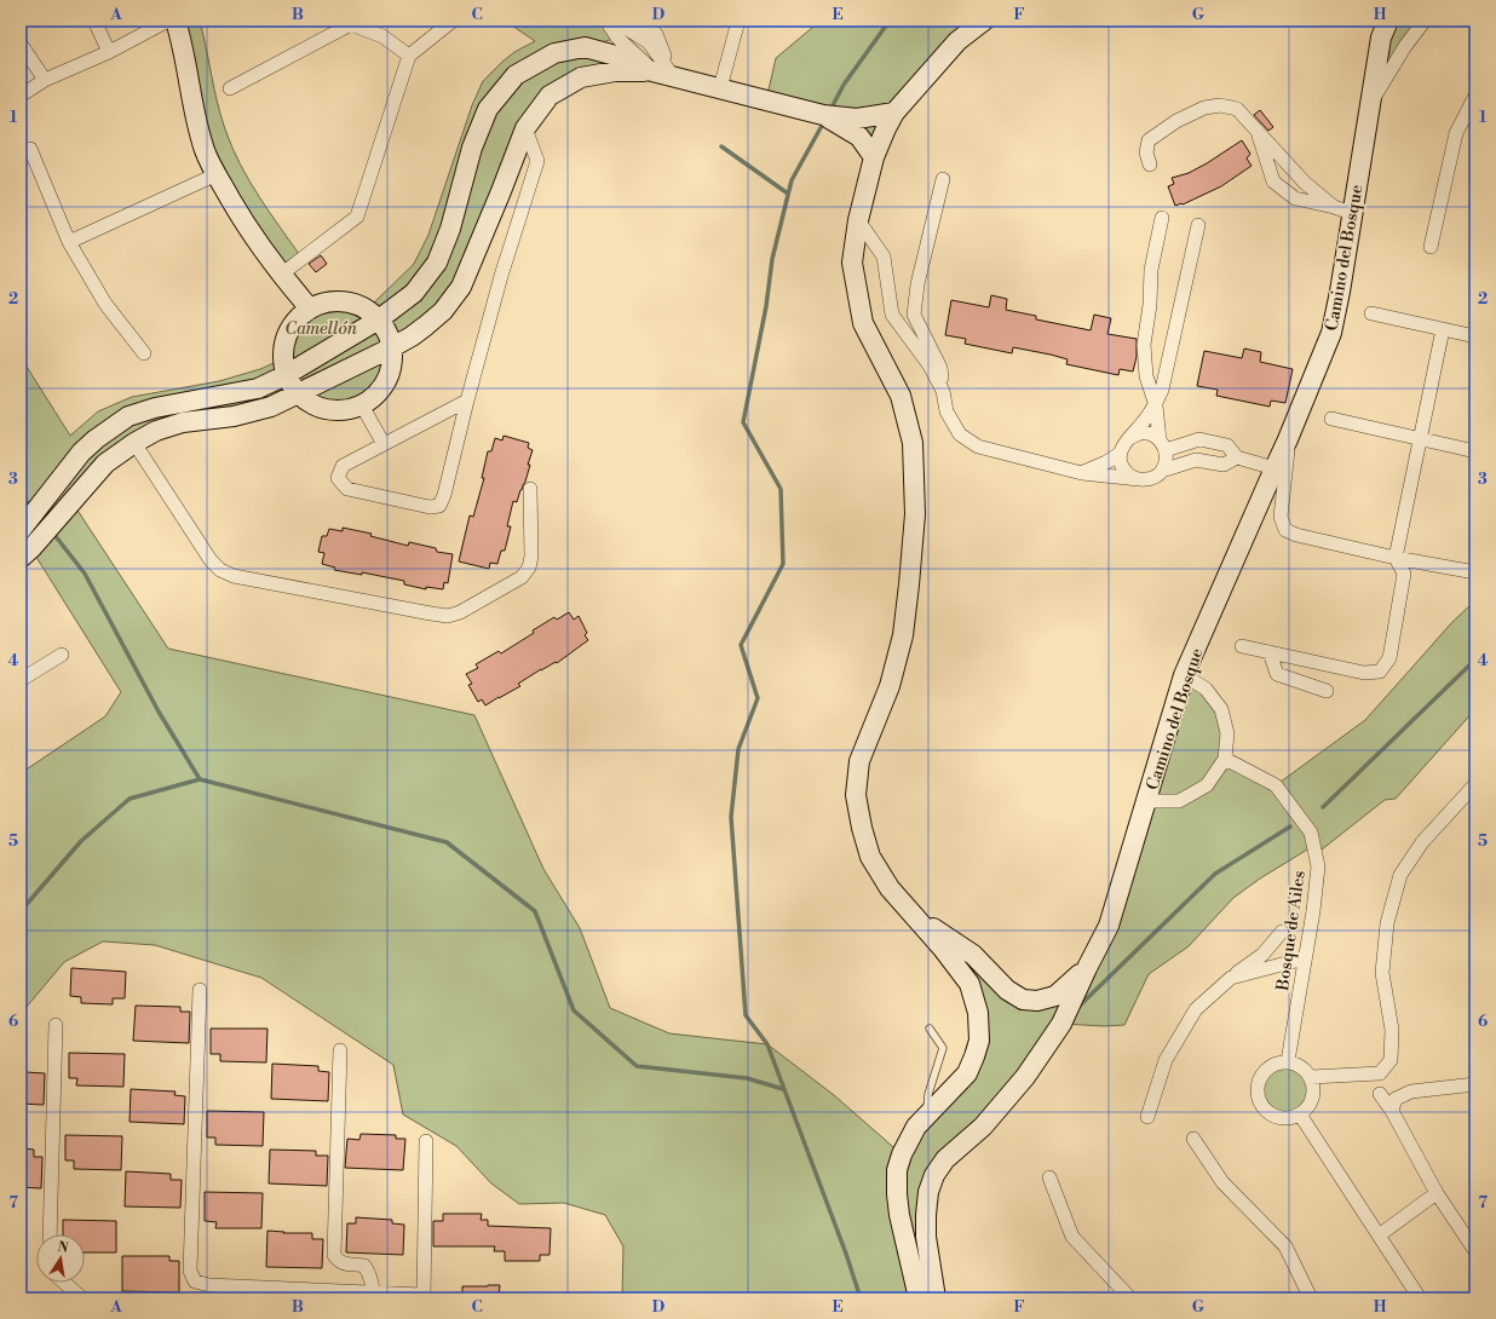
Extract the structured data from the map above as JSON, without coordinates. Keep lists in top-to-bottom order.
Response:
{
  "streets": {
    "street": ["Camino del Bosque", "Bosque de Ailes"]
  },
  "parks": ["Camellón"],
  "north": "top",
  "grid": {
    "columns": [
      "A",
      "B",
      "C",
      "D",
      "E",
      "F",
      "G",
      "H"
    ],
    "rows": [
      "1",
      "2",
      "3",
      "4",
      "5",
      "6",
      "7"
    ]
  }
}
